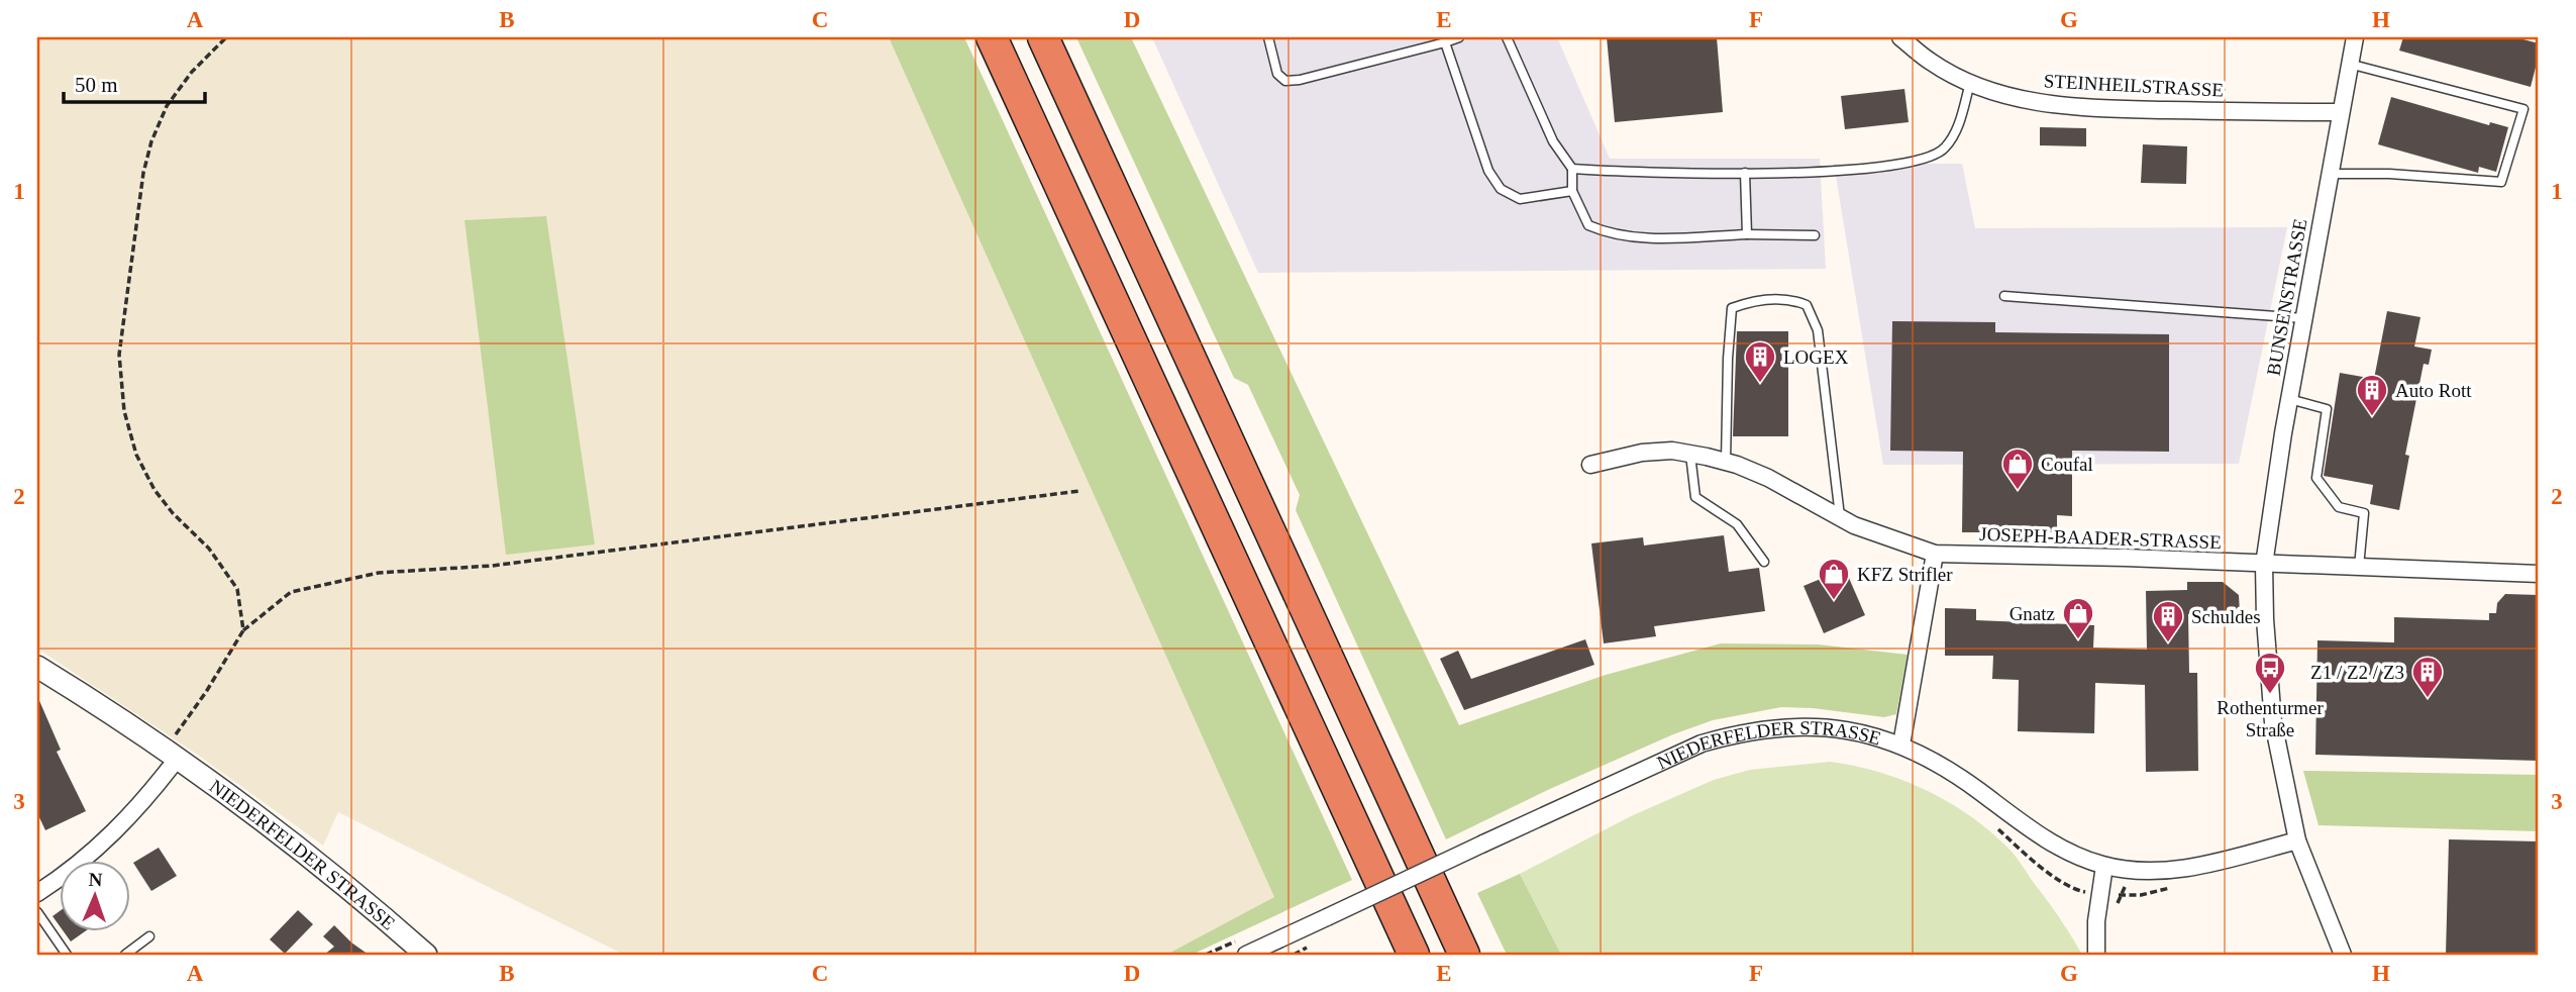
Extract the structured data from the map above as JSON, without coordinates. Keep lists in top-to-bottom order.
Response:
{
  "streets": {
    "street": [
      "STEINHEILSTRASSE",
      "BUNSENSTRASSE",
      "JOSEPH-BAADER-STRASSE",
      "NIEDERFELDER STRASSE"
    ]
  },
  "crossings": [
    ["STEINHEILSTRASSE", "BUNSENSTRASSE"],
    ["BUNSENSTRASSE", "JOSEPH-BAADER-STRASSE"],
    ["BUNSENSTRASSE", "NIEDERFELDER STRASSE"]
  ],
  "places": {
    "building": [
      "LOGEX",
      "Auto Rott",
      "Schuldes",
      "Z1 / Z2 / Z3"
    ],
    "shop": ["Coufal", "KFZ Strifler", "Gnatz"],
    "bus stop": ["Rothenturmer Straße"]
  },
  "scale_bar": "50 m",
  "north": "top",
  "grid": {
    "columns": [
      "A",
      "B",
      "C",
      "D",
      "E",
      "F",
      "G",
      "H"
    ],
    "rows": ["1", "2", "3"]
  }
}
